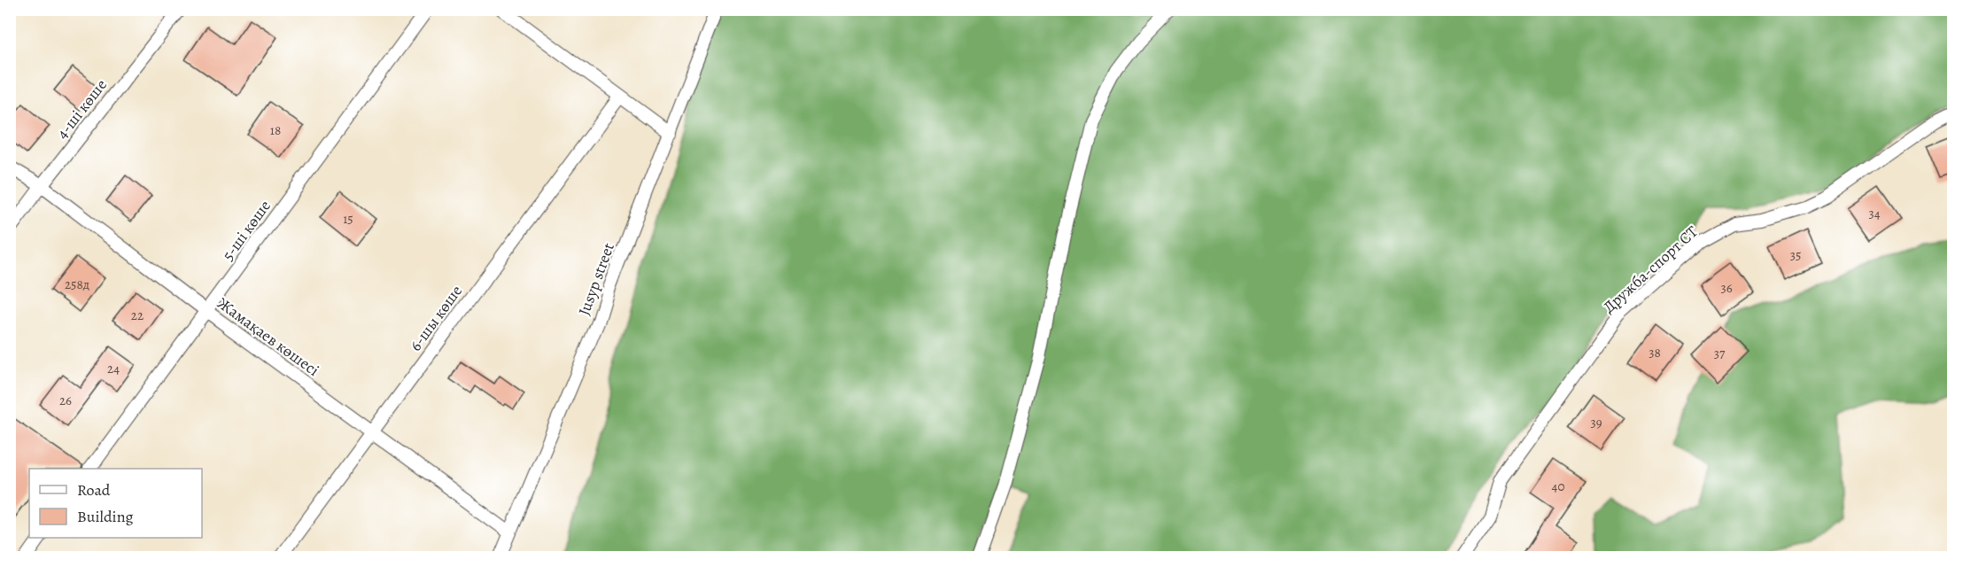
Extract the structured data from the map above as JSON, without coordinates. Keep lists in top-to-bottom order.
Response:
{
  "streets": {
    "street": [
      "4-ші көше",
      "5-ші көше",
      "Дружба-спорт СТ",
      "Jusyp street",
      "6-шы көше",
      "Жамақаев көшесі"
    ]
  },
  "crossings": [
    ["4-ші көше", "Жамақаев көшесі"],
    ["5-ші көше", "Жамақаев көшесі"],
    ["Jusyp street", "Жамақаев көшесі"],
    ["6-шы көше", "Жамақаев көшесі"]
  ],
  "house_numbers": [
    "18",
    "34",
    "15",
    "35",
    "258д",
    "36",
    "22",
    "38",
    "37",
    "24",
    "26",
    "39",
    "40"
  ],
  "legend": ["Road", "Building"]
}
